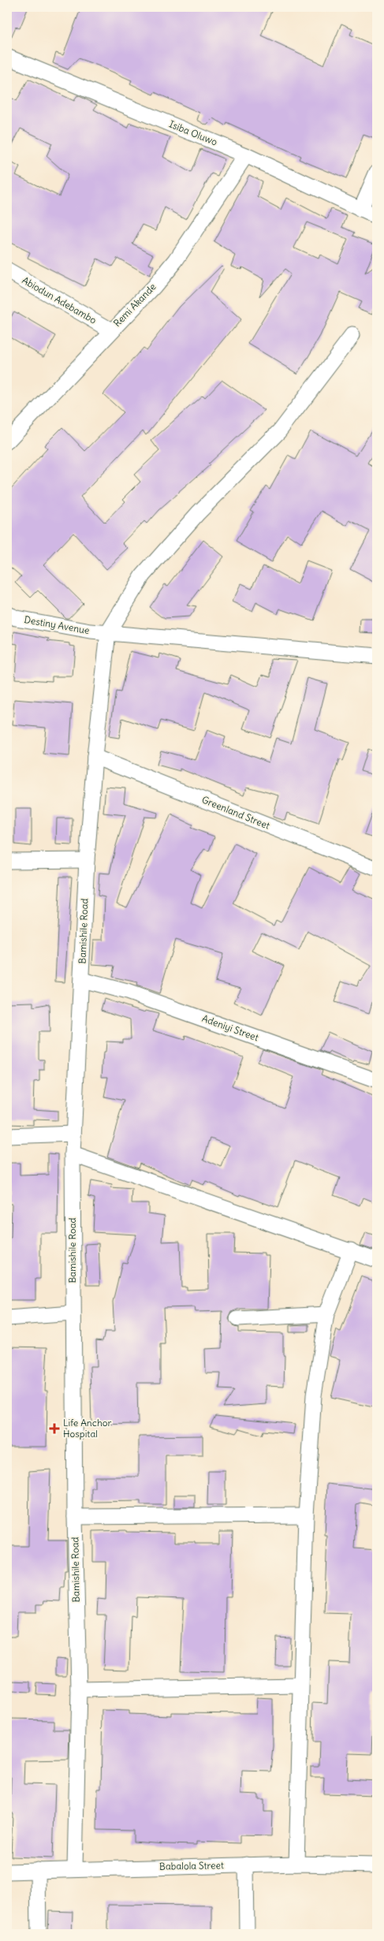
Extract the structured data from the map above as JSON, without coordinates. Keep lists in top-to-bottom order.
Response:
{
  "streets": {
    "street": [
      "Isiba Oluwo",
      "Abiodun Adebambo",
      "Remi Akande",
      "Destiny Avenue",
      "Greenland Street",
      "Bamishile Road",
      "Adeniyi Street",
      "Babalola Street"
    ]
  },
  "crossings": [
    ["Isiba Oluwo", "Remi Akande"],
    ["Abiodun Adebambo", "Remi Akande"],
    ["Destiny Avenue", "Bamishile Road"],
    ["Greenland Street", "Bamishile Road"],
    ["Bamishile Road", "Adeniyi Street"],
    ["Bamishile Road", "Babalola Street"]
  ],
  "places": {
    "health": ["Life Anchor Hospital"]
  }
}
